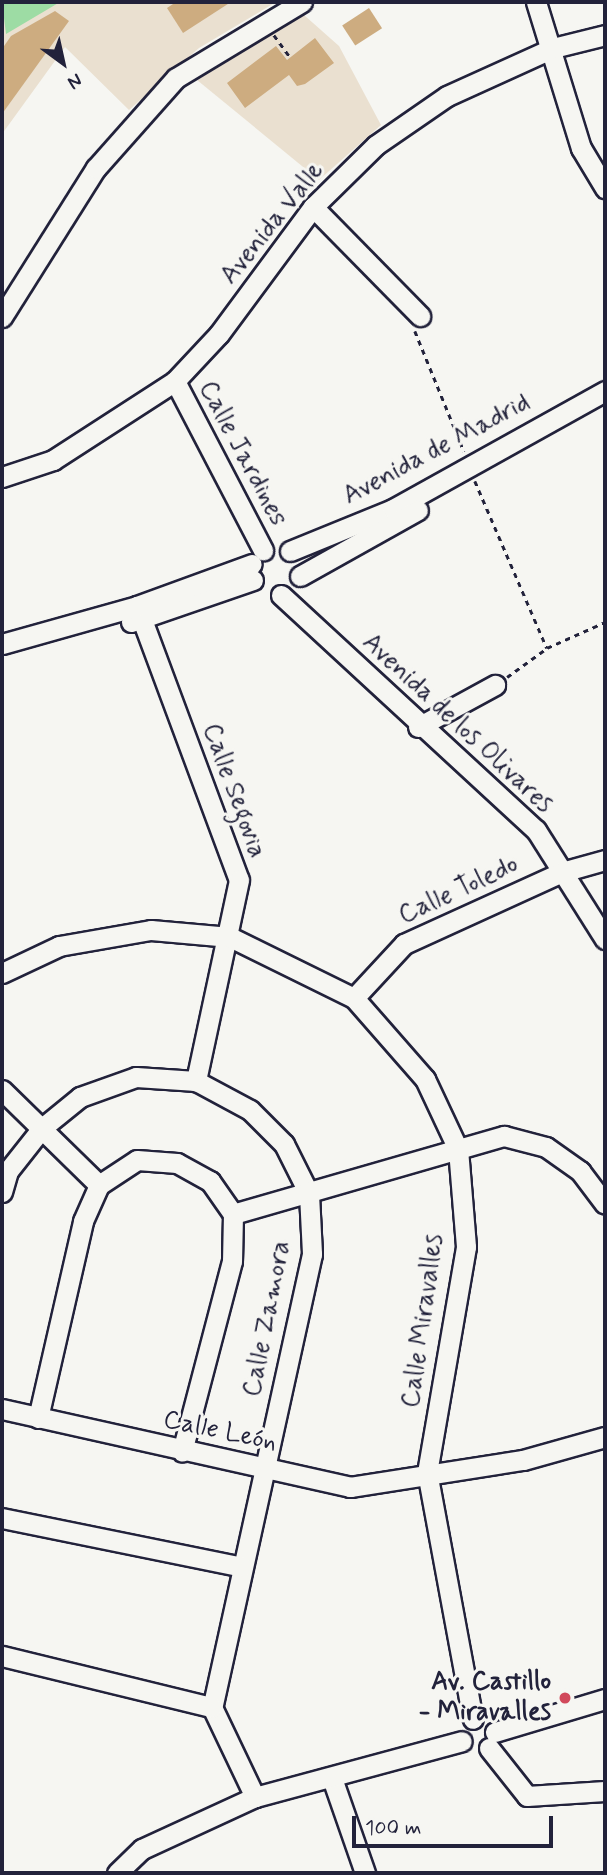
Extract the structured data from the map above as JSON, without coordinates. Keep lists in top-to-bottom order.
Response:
{
  "streets": {
    "street": [
      "Avenida Valle",
      "Avenida de Madrid",
      "Calle Jardines",
      "Avenida de los Olivares",
      "Calle Segovia",
      "Calle Toledo",
      "Calle Zamora",
      "Calle Miravalles",
      "Calle León"
    ]
  },
  "crossings": [
    ["Avenida Valle", "Calle Jardines"],
    ["Avenida de Madrid", "Avenida de los Olivares"],
    ["Calle Jardines", "Avenida de los Olivares"],
    ["Avenida de los Olivares", "Calle Toledo"],
    ["Calle Segovia", "Calle Zamora"],
    ["Calle Segovia", "Calle Miravalles"],
    ["Calle Toledo", "Calle Miravalles"],
    ["Calle Zamora", "Calle León"],
    ["Calle Miravalles", "Calle León"]
  ],
  "places": ["Av. Castillo - Miravalles"],
  "scale_bar": "100 m",
  "north": "bottom right"
}
